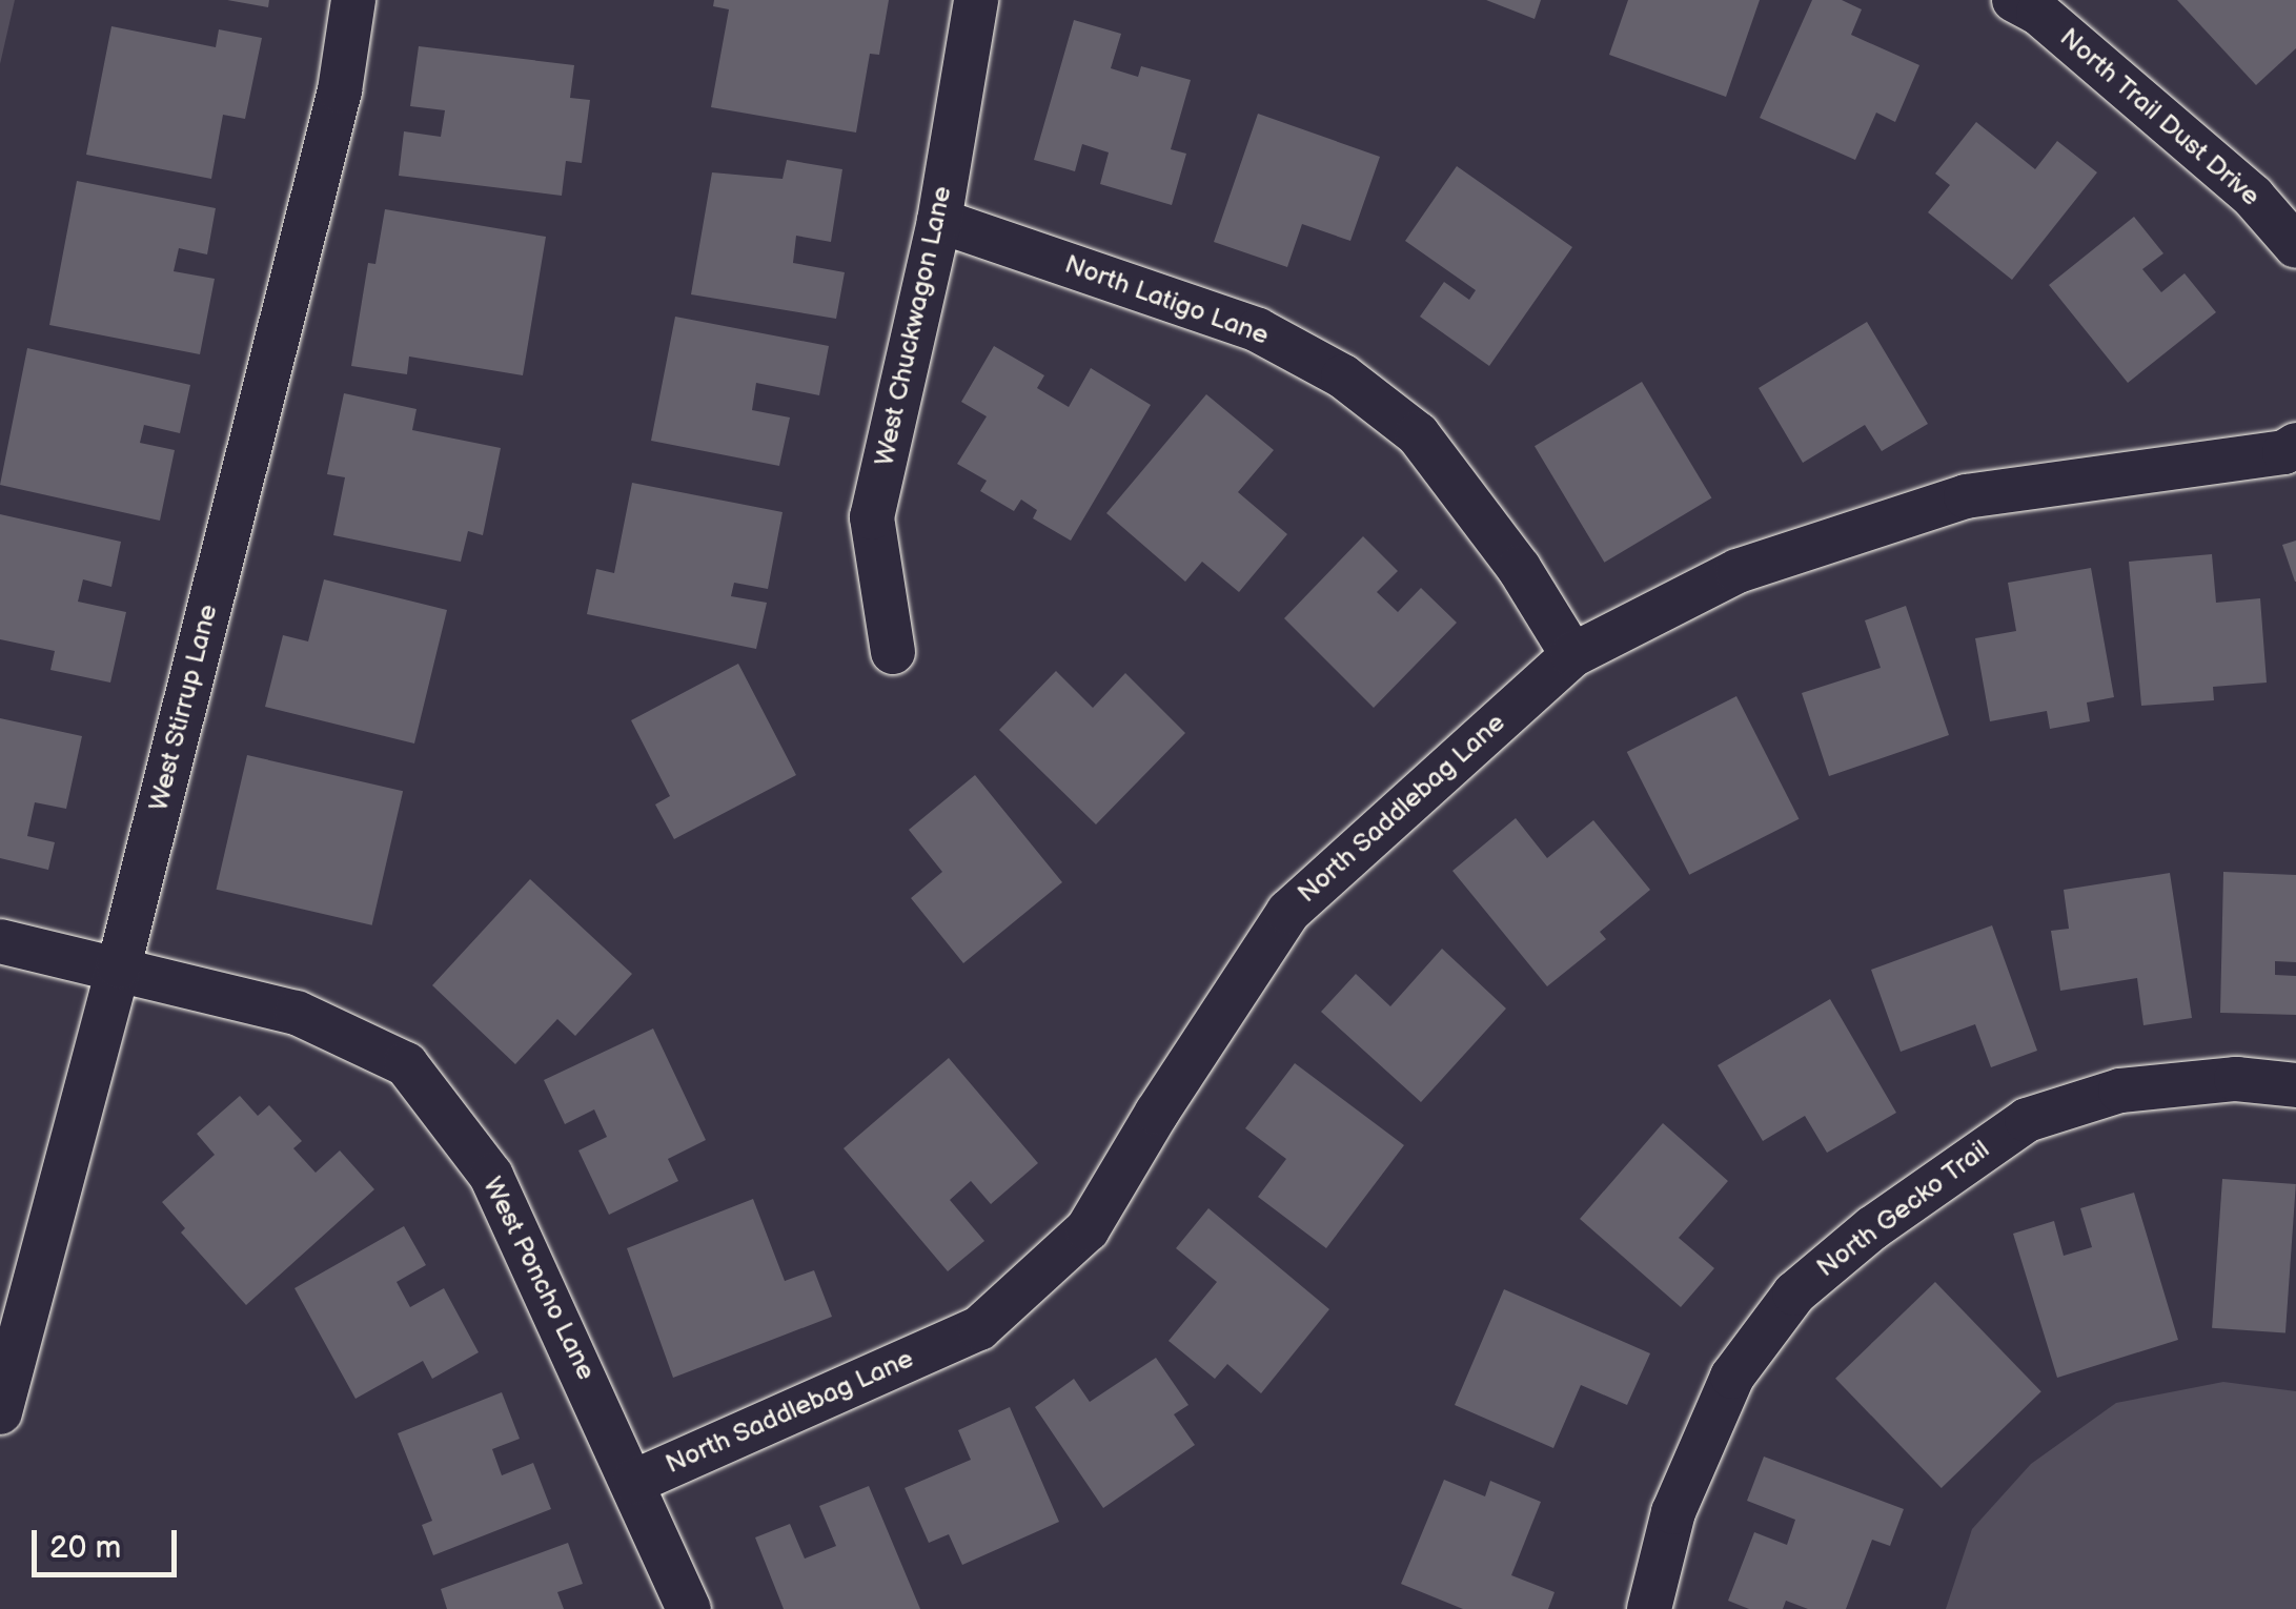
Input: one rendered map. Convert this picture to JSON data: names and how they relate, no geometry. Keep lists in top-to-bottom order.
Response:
{
  "streets": {
    "street": [
      "North Trail Dust Drive",
      "North Latigo Lane",
      "West Chuckwagon Lane",
      "West Stirrup Lane",
      "North Saddlebag Lane",
      "North Gecko Trail",
      "West Poncho Lane"
    ]
  },
  "crossings": [
    ["North Latigo Lane", "West Chuckwagon Lane"],
    ["North Latigo Lane", "North Saddlebag Lane"],
    ["West Stirrup Lane", "West Poncho Lane"],
    ["North Saddlebag Lane", "West Poncho Lane"]
  ],
  "scale_bar": "20 m"
}
